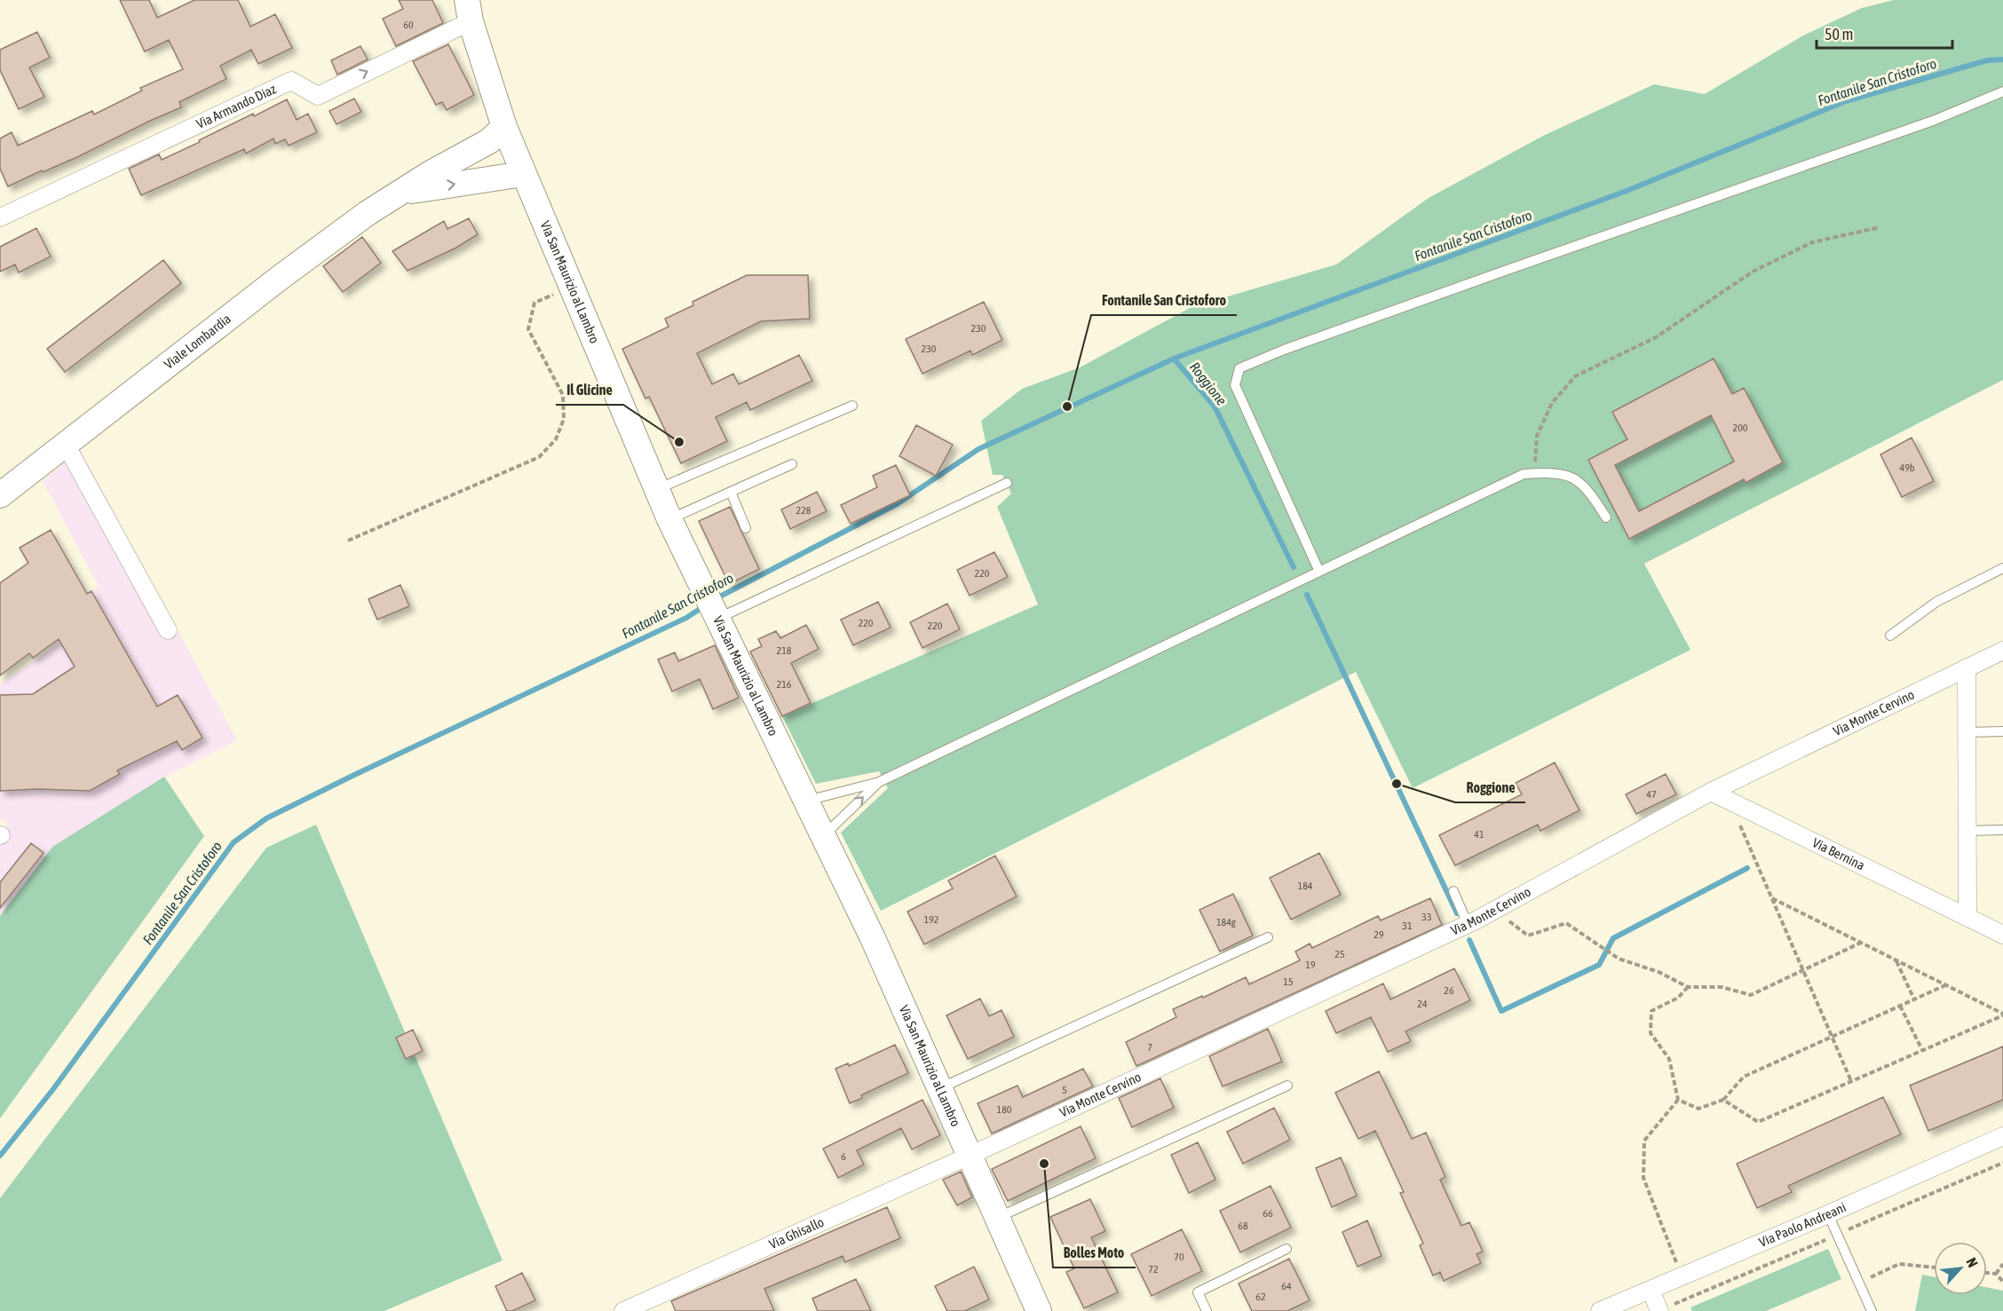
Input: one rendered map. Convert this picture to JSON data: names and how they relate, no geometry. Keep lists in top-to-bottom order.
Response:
{
  "streets": {
    "main road": ["Via San Maurizio al Lambro", "Viale Lombardia"],
    "street": [
      "Via Armando Diaz",
      "Via Monte Cervino",
      "Via Bernina",
      "Via Paolo Andreani",
      "Via Ghisallo"
    ]
  },
  "crossings": [
    ["Via Armando Diaz", "Via San Maurizio al Lambro"],
    ["Via San Maurizio al Lambro", "Viale Lombardia"],
    ["Via San Maurizio al Lambro", "Via Monte Cervino"],
    ["Via San Maurizio al Lambro", "Via Ghisallo"],
    ["Via Monte Cervino", "Via Bernina"],
    ["Via Monte Cervino", "Via Ghisallo"]
  ],
  "one_way": ["Via Armando Diaz"],
  "water": ["Fontanile San Cristoforo", "Roggione"],
  "places": [
    "Fontanile San Cristoforo",
    "Il Glicine",
    "Roggione",
    "Bolles Moto"
  ],
  "house_numbers": [
    "60",
    "230",
    "230",
    "200",
    "49b",
    "228",
    "220",
    "220",
    "220",
    "218",
    "216",
    "47",
    "41",
    "184",
    "33",
    "192",
    "184g",
    "31",
    "29",
    "25",
    "19",
    "15",
    "26",
    "24",
    "7",
    "5",
    "180",
    "6",
    "66",
    "68",
    "70",
    "72",
    "64",
    "62"
  ],
  "scale_bar": "50 m",
  "north": "top right"
}
